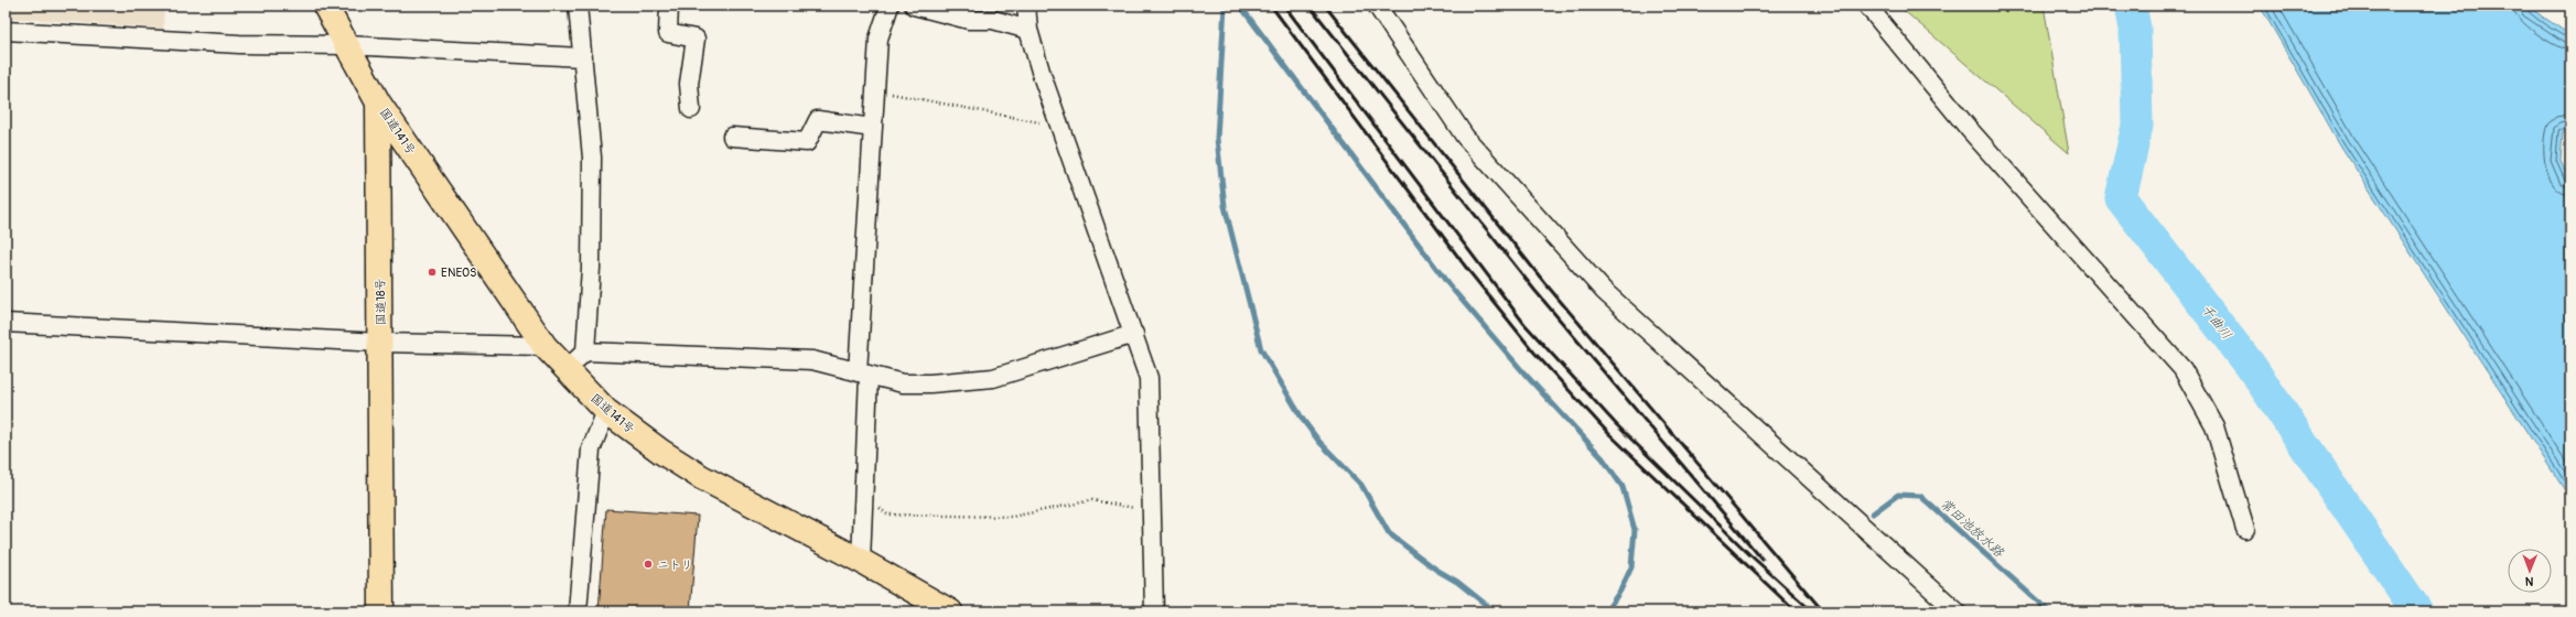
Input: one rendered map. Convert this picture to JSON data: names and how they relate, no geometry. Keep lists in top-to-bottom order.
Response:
{
  "streets": {
    "highway": ["国道141号", "国道18号"]
  },
  "crossings": [
    ["国道141号", "国道18号"]
  ],
  "water": ["千曲川", "常田池放水路"],
  "places": ["ENEOS", "ニトリ"],
  "north": "bottom"
}
